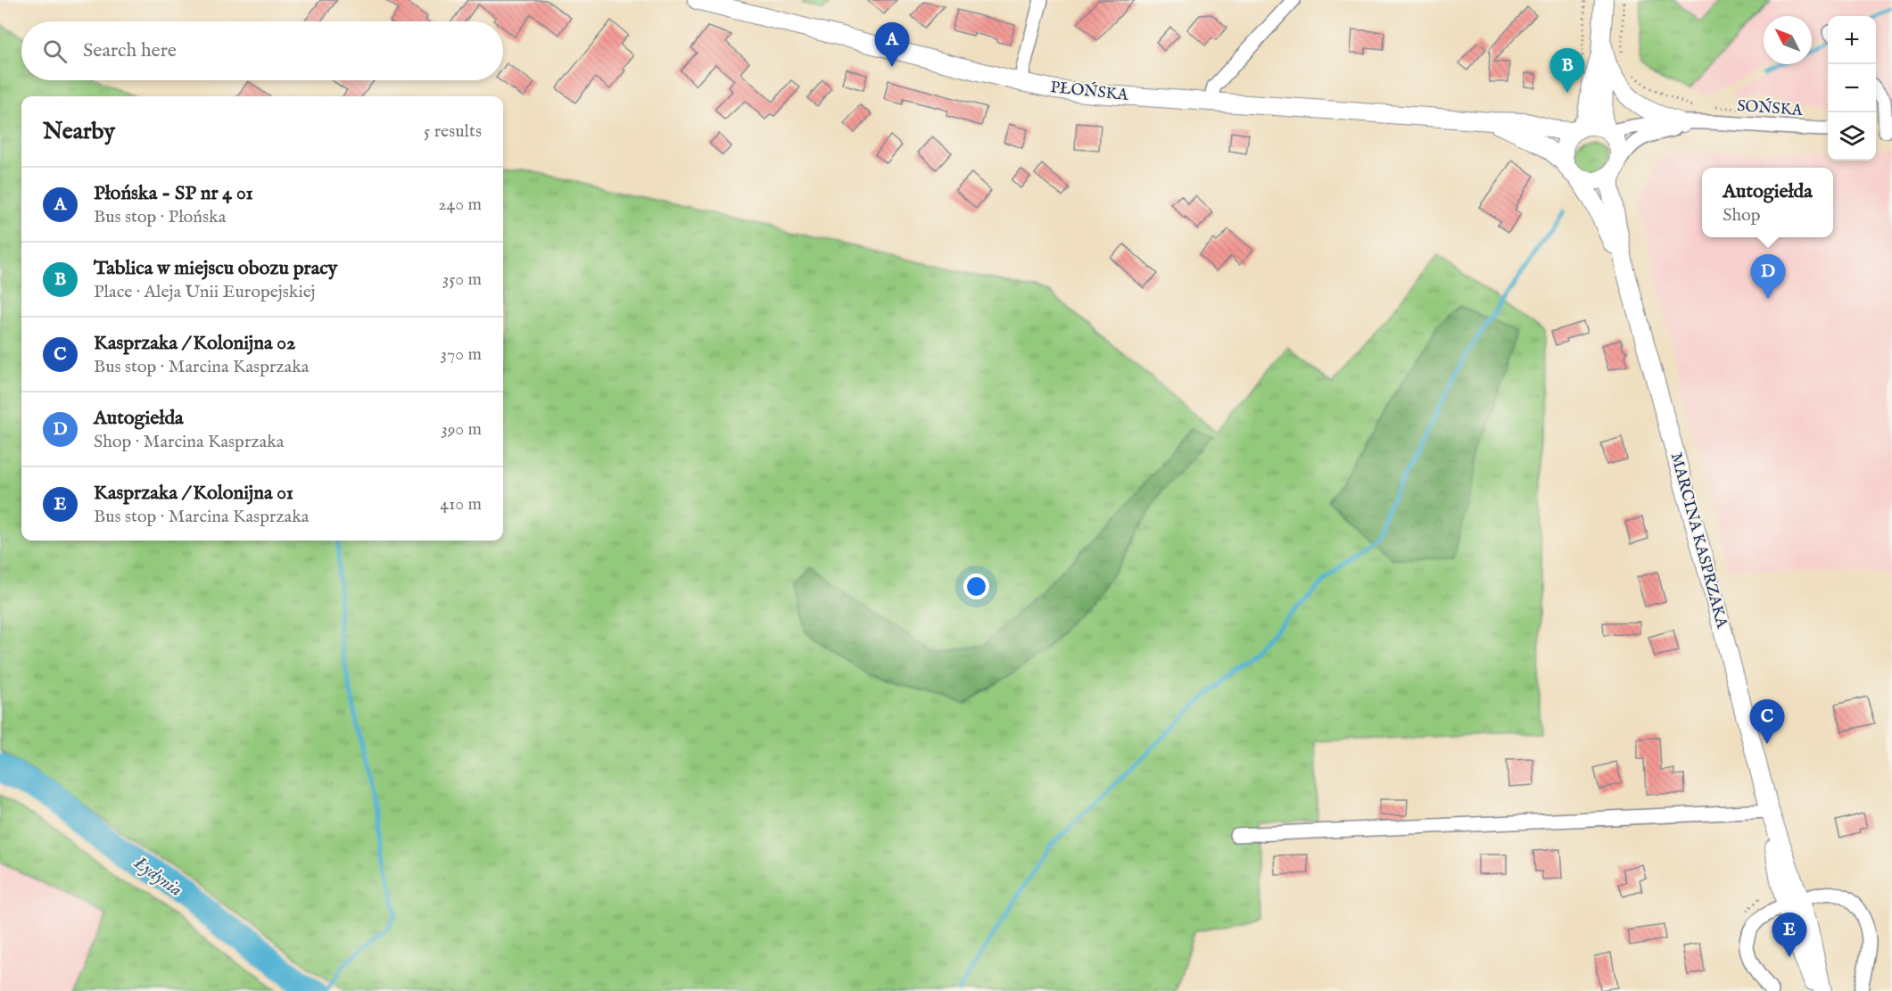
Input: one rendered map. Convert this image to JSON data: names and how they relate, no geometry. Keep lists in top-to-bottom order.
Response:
{
  "streets": {
    "main road": ["PŁOŃSKA", "MARCINA KASPRZAKA"],
    "street": ["SOŃSKA"]
  },
  "crossings": [
    ["PŁOŃSKA", "SOŃSKA"],
    ["PŁOŃSKA", "MARCINA KASPRZAKA"],
    ["SOŃSKA", "MARCINA KASPRZAKA"]
  ],
  "water": ["Łydynia"],
  "north": "top left",
  "page": {
    "map_buttons": ["+", "−"],
    "search": "Search here",
    "pins": [
      "A",
      "B",
      "D",
      "C",
      "E"
    ],
    "heading": ["Nearby", "5 results"],
    "list": [
      {
        "mark": "A",
        "name": "Płońska - SP nr 4 01",
        "note": "Bus stop · Płońska",
        "value": "240 m"
      },
      {
        "mark": "B",
        "name": "Tablica w miejscu obozu pracy",
        "note": "Place · Aleja Unii Europejskiej",
        "value": "350 m"
      },
      {
        "mark": "C",
        "name": "Kasprzaka / Kolonijna 02",
        "note": "Bus stop · Marcina Kasprzaka",
        "value": "370 m"
      },
      {
        "mark": "D",
        "name": "Autogiełda",
        "note": "Shop · Marcina Kasprzaka",
        "value": "390 m"
      },
      {
        "mark": "E",
        "name": "Kasprzaka / Kolonijna 01",
        "note": "Bus stop · Marcina Kasprzaka",
        "value": "410 m"
      }
    ],
    "popup": ["Autogiełda", "Shop"]
  }
}
